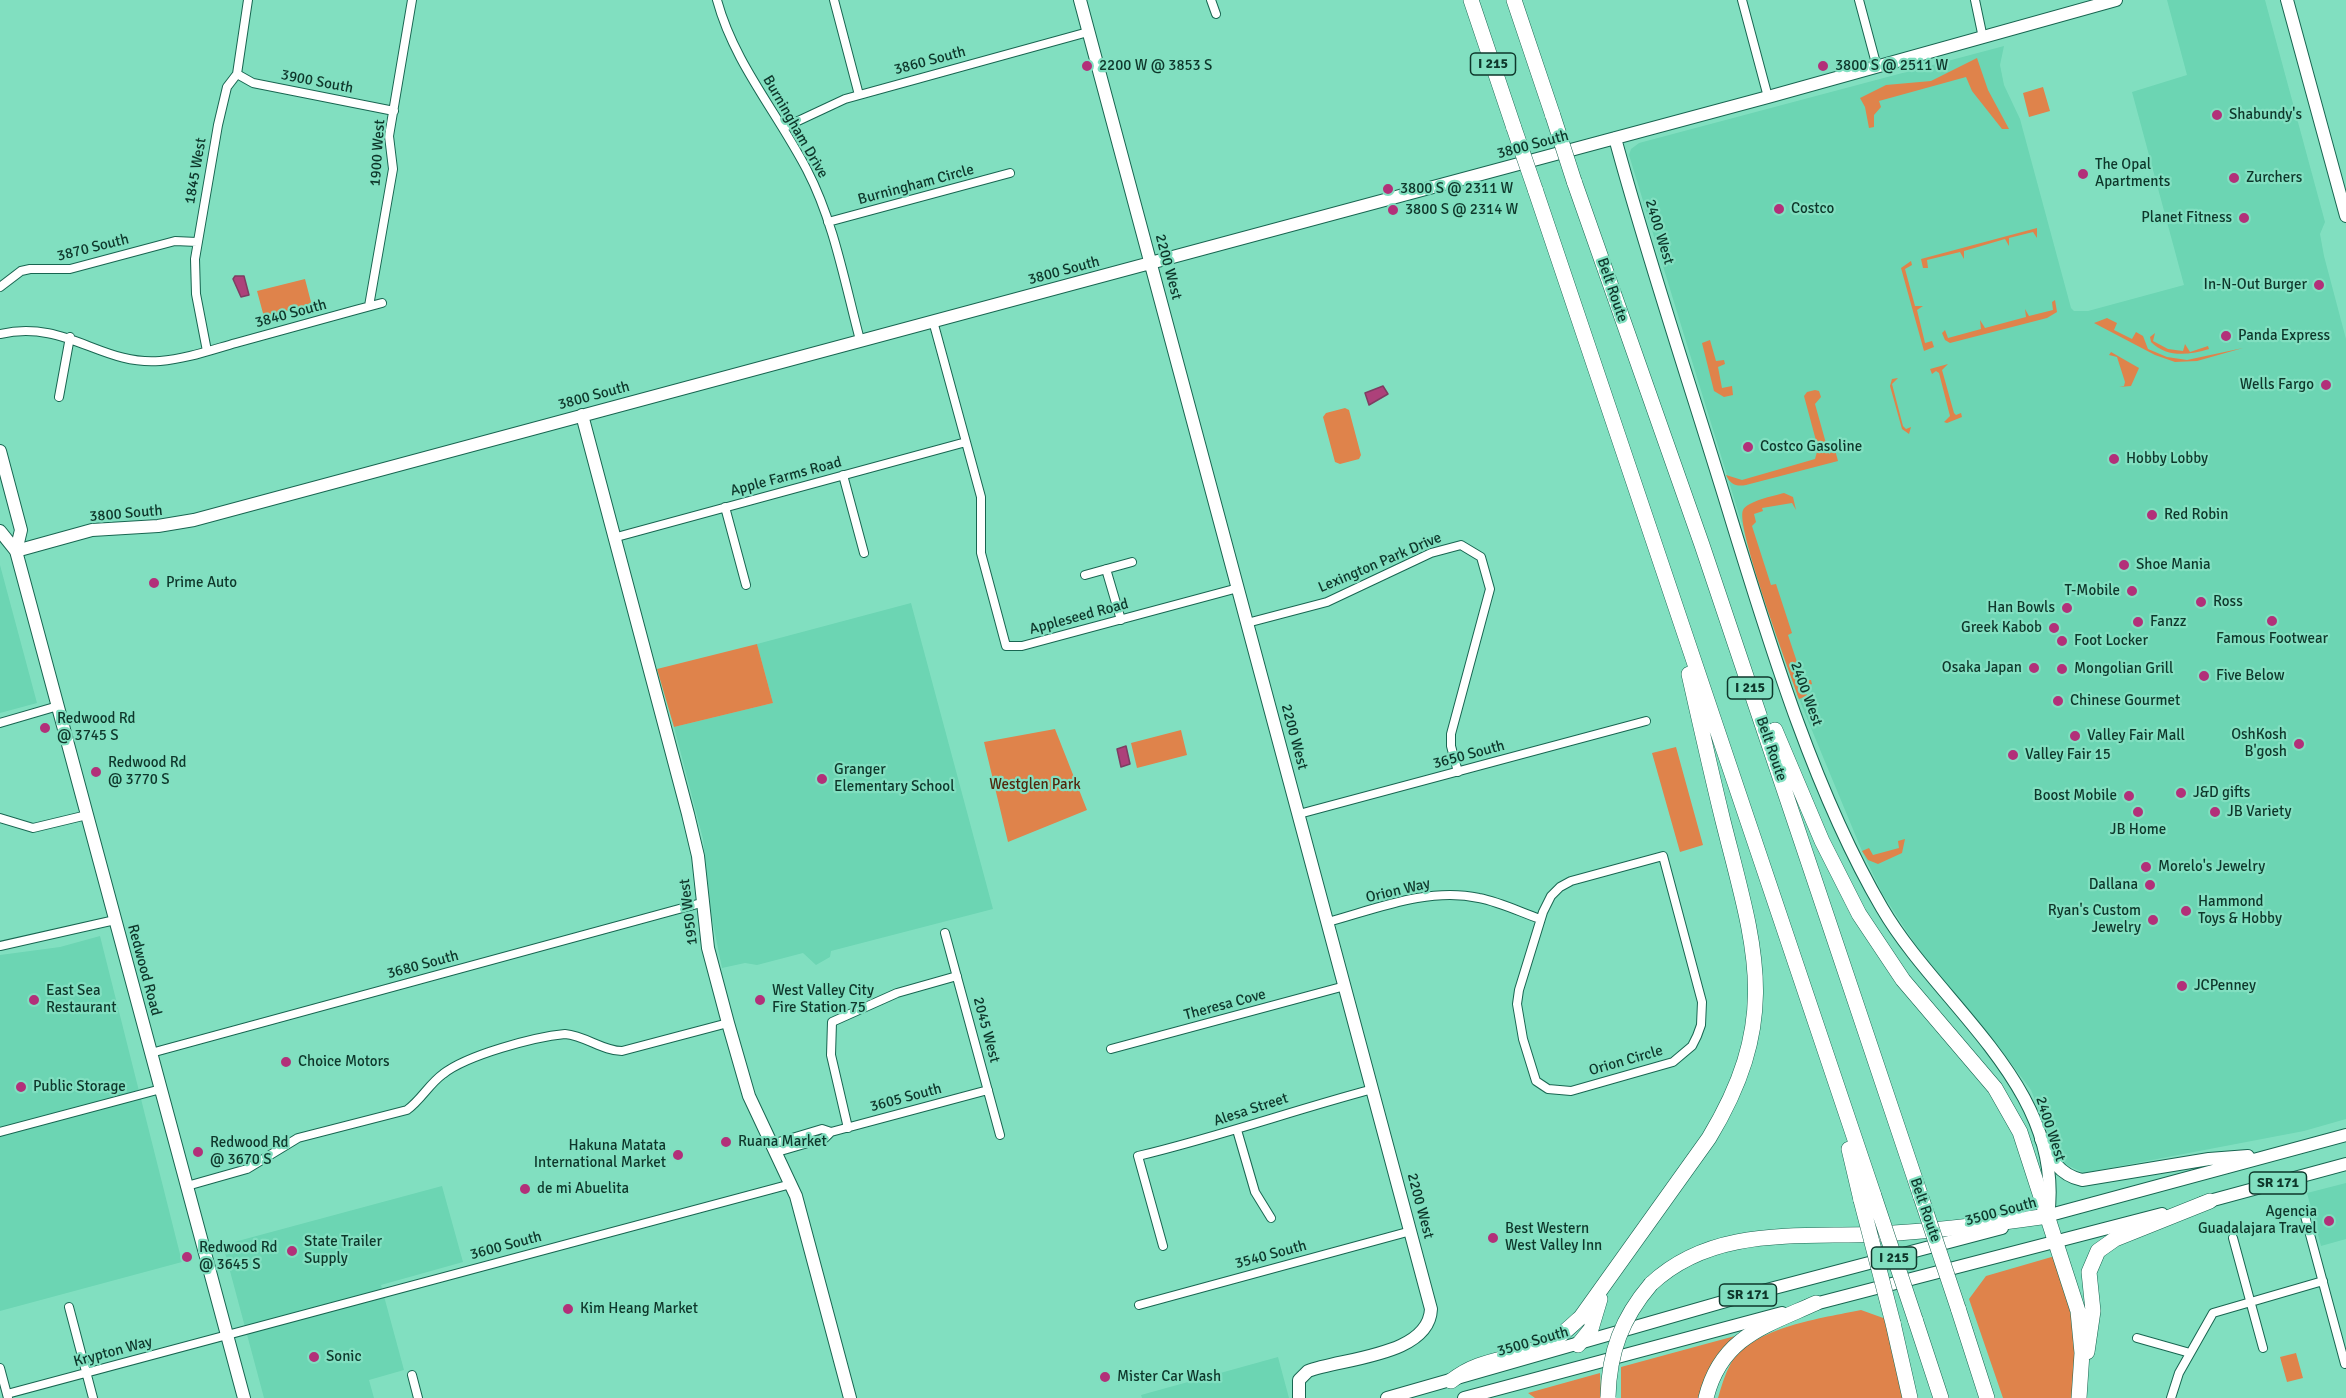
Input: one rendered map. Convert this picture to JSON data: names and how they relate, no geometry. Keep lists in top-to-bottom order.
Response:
{
  "streets": {
    "highway": ["I 215", "Belt Route"],
    "street": [
      "3860 South",
      "3900 South",
      "Burningham Drive",
      "3800 South",
      "1900 West",
      "1845 West",
      "Burningham Circle",
      "2400 West",
      "3870 South",
      "2200 West",
      "3840 South",
      "Apple Farms Road",
      "Lexington Park Drive",
      "Appleseed Road",
      "3650 South",
      "Orion Way",
      "1950 West",
      "3680 South",
      "Redwood Road",
      "Theresa Cove",
      "2045 West",
      "Orion Circle",
      "3605 South",
      "Alesa Street",
      "SR 171",
      "3500 South",
      "3600 South",
      "3540 South",
      "Krypton Way"
    ]
  },
  "crossings": [
    ["3860 South", "Burningham Drive"],
    ["3860 South", "2200 West"],
    ["3900 South", "1900 West"],
    ["3900 South", "1845 West"],
    ["Burningham Drive", "3800 South"],
    ["Burningham Drive", "Burningham Circle"],
    ["3800 South", "2400 West"],
    ["3800 South", "2200 West"],
    ["3800 South", "Appleseed Road"],
    ["3800 South", "1950 West"],
    ["3800 South", "Redwood Road"],
    ["1900 West", "3840 South"],
    ["1845 West", "3870 South"],
    ["1845 West", "3840 South"],
    ["2400 West", "3500 South"],
    ["2200 West", "Lexington Park Drive"],
    ["2200 West", "Appleseed Road"],
    ["2200 West", "3650 South"],
    ["2200 West", "Orion Way"],
    ["2200 West", "Theresa Cove"],
    ["2200 West", "Alesa Street"],
    ["2200 West", "3540 South"],
    ["Apple Farms Road", "Appleseed Road"],
    ["Apple Farms Road", "1950 West"],
    ["Lexington Park Drive", "3650 South"],
    ["Orion Way", "Orion Circle"],
    ["1950 West", "3680 South"],
    ["1950 West", "3605 South"],
    ["1950 West", "3600 South"],
    ["3680 South", "Redwood Road"],
    ["Redwood Road", "3600 South"],
    ["Redwood Road", "Krypton Way"],
    ["2045 West", "3605 South"],
    ["3600 South", "Krypton Way"]
  ],
  "parks": ["Westglen Park"],
  "places": [
    "2200 W @ 3853 S",
    "3800 S @ 2511 W",
    "Shabundy's",
    "The Opal Apartments",
    "Zurchers",
    "3800 S @ 2311 W",
    "Costco",
    "3800 S @ 2314 W",
    "Planet Fitness",
    "In-N-Out Burger",
    "Panda Express",
    "Wells Fargo",
    "Costco Gasoline",
    "Hobby Lobby",
    "Red Robin",
    "Shoe Mania",
    "Prime Auto",
    "T-Mobile",
    "Ross",
    "Han Bowls",
    "Famous Footwear",
    "Fanzz",
    "Greek Kabob",
    "Foot Locker",
    "Osaka Japan",
    "Mongolian Grill",
    "Five Below",
    "Chinese Gourmet",
    "Redwood Rd @ 3745 S",
    "Valley Fair Mall",
    "OshKosh B'gosh",
    "Valley Fair 15",
    "Redwood Rd @ 3770 S",
    "Granger Elementary School",
    "J&D gifts",
    "Boost Mobile",
    "JB Home",
    "JB Variety",
    "Morelo's Jewelry",
    "Dallana",
    "Hammond Toys & Hobby",
    "Ryan's Custom Jewelry",
    "JCPenney",
    "East Sea Restaurant",
    "West Valley City Fire Station 75",
    "Choice Motors",
    "Public Storage",
    "Ruana Market",
    "Redwood Rd @ 3670 S",
    "Hakuna Matata International Market",
    "de mi Abuelita",
    "Agencia Guadalajara Travel",
    "Best Western West Valley Inn",
    "State Trailer Supply",
    "Redwood Rd @ 3645 S",
    "Kim Heang Market",
    "Sonic",
    "Mister Car Wash"
  ]
}
